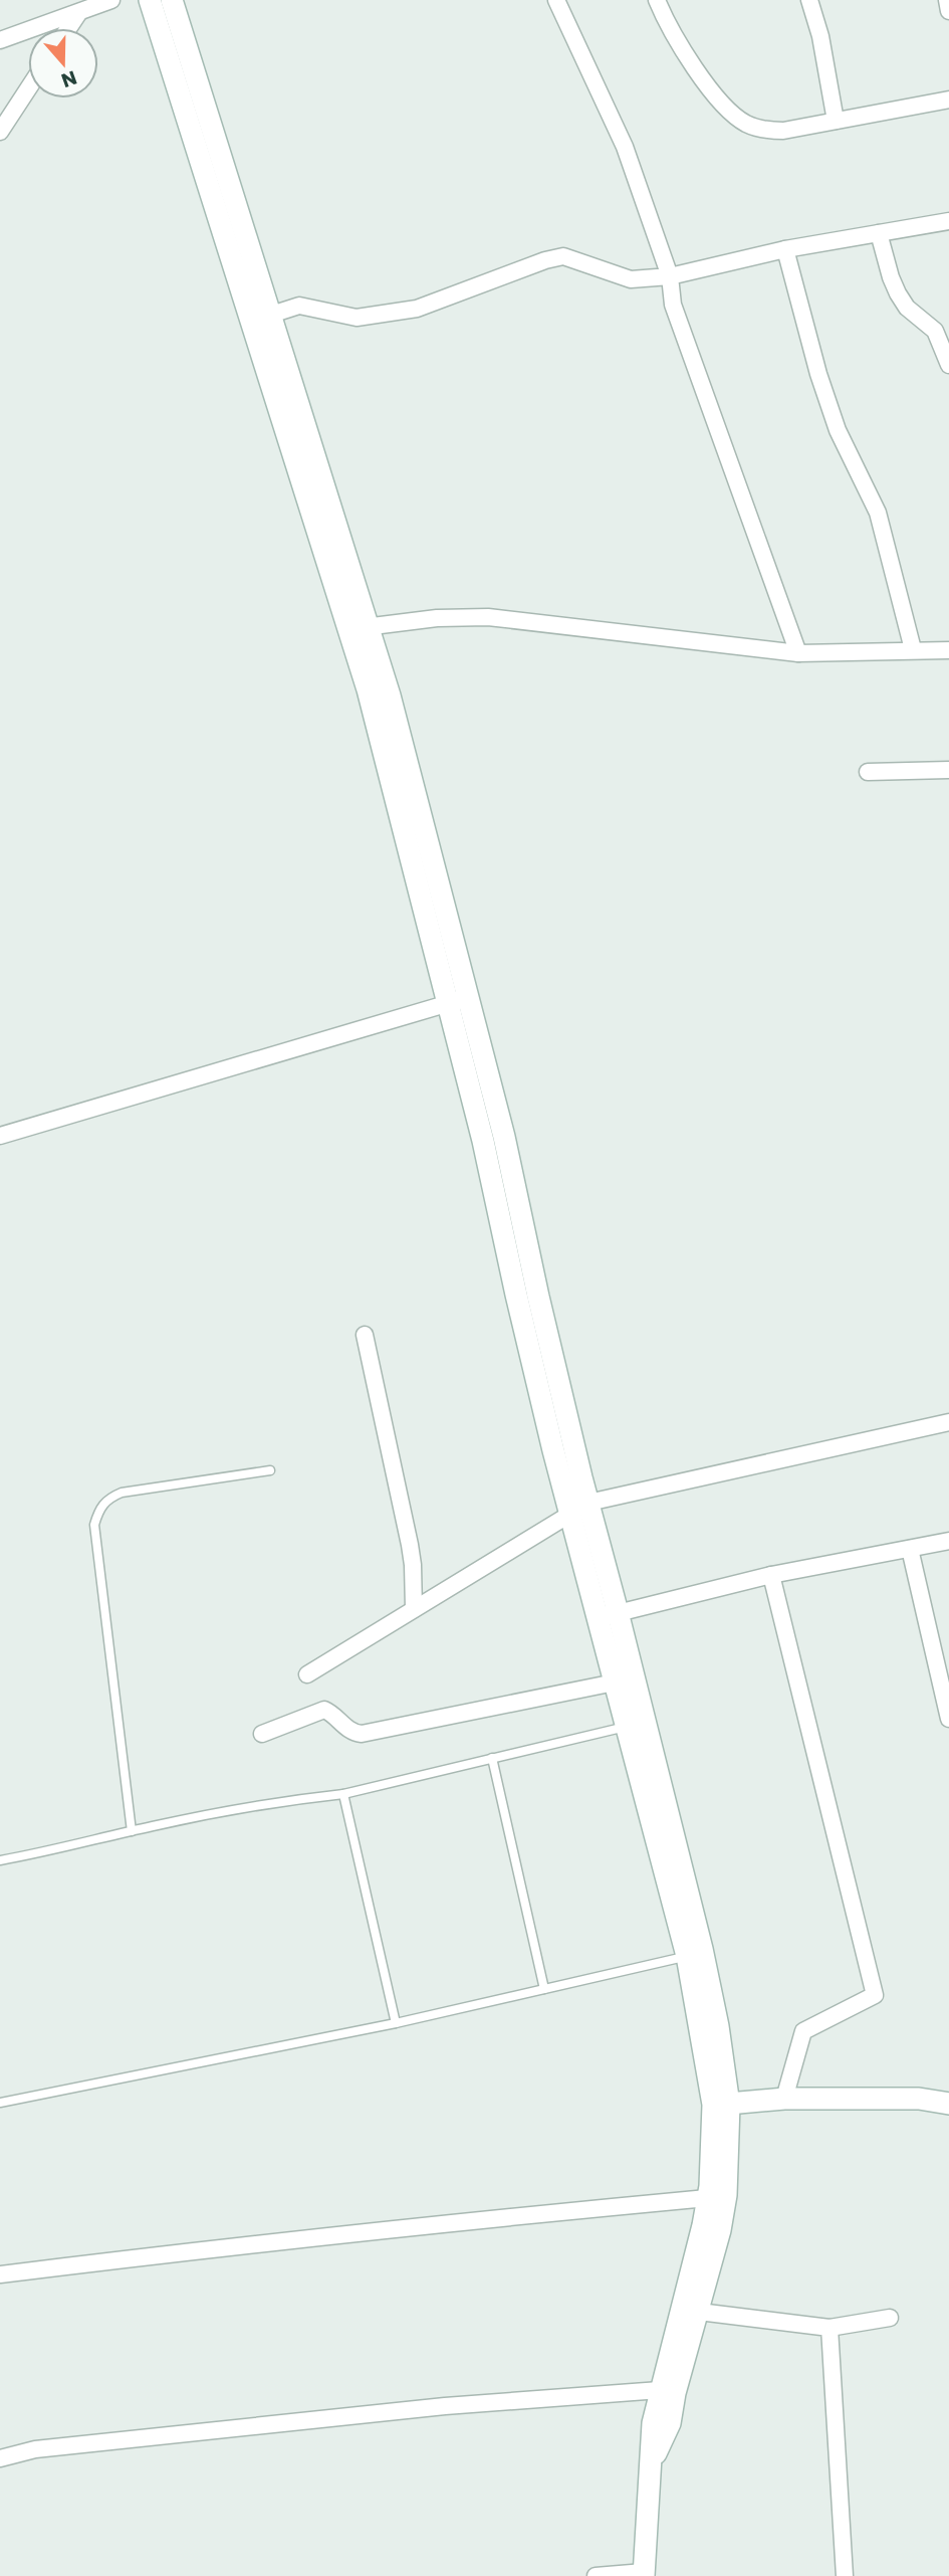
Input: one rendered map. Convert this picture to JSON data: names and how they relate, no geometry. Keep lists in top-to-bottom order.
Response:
{
  "north": "bottom"
}
